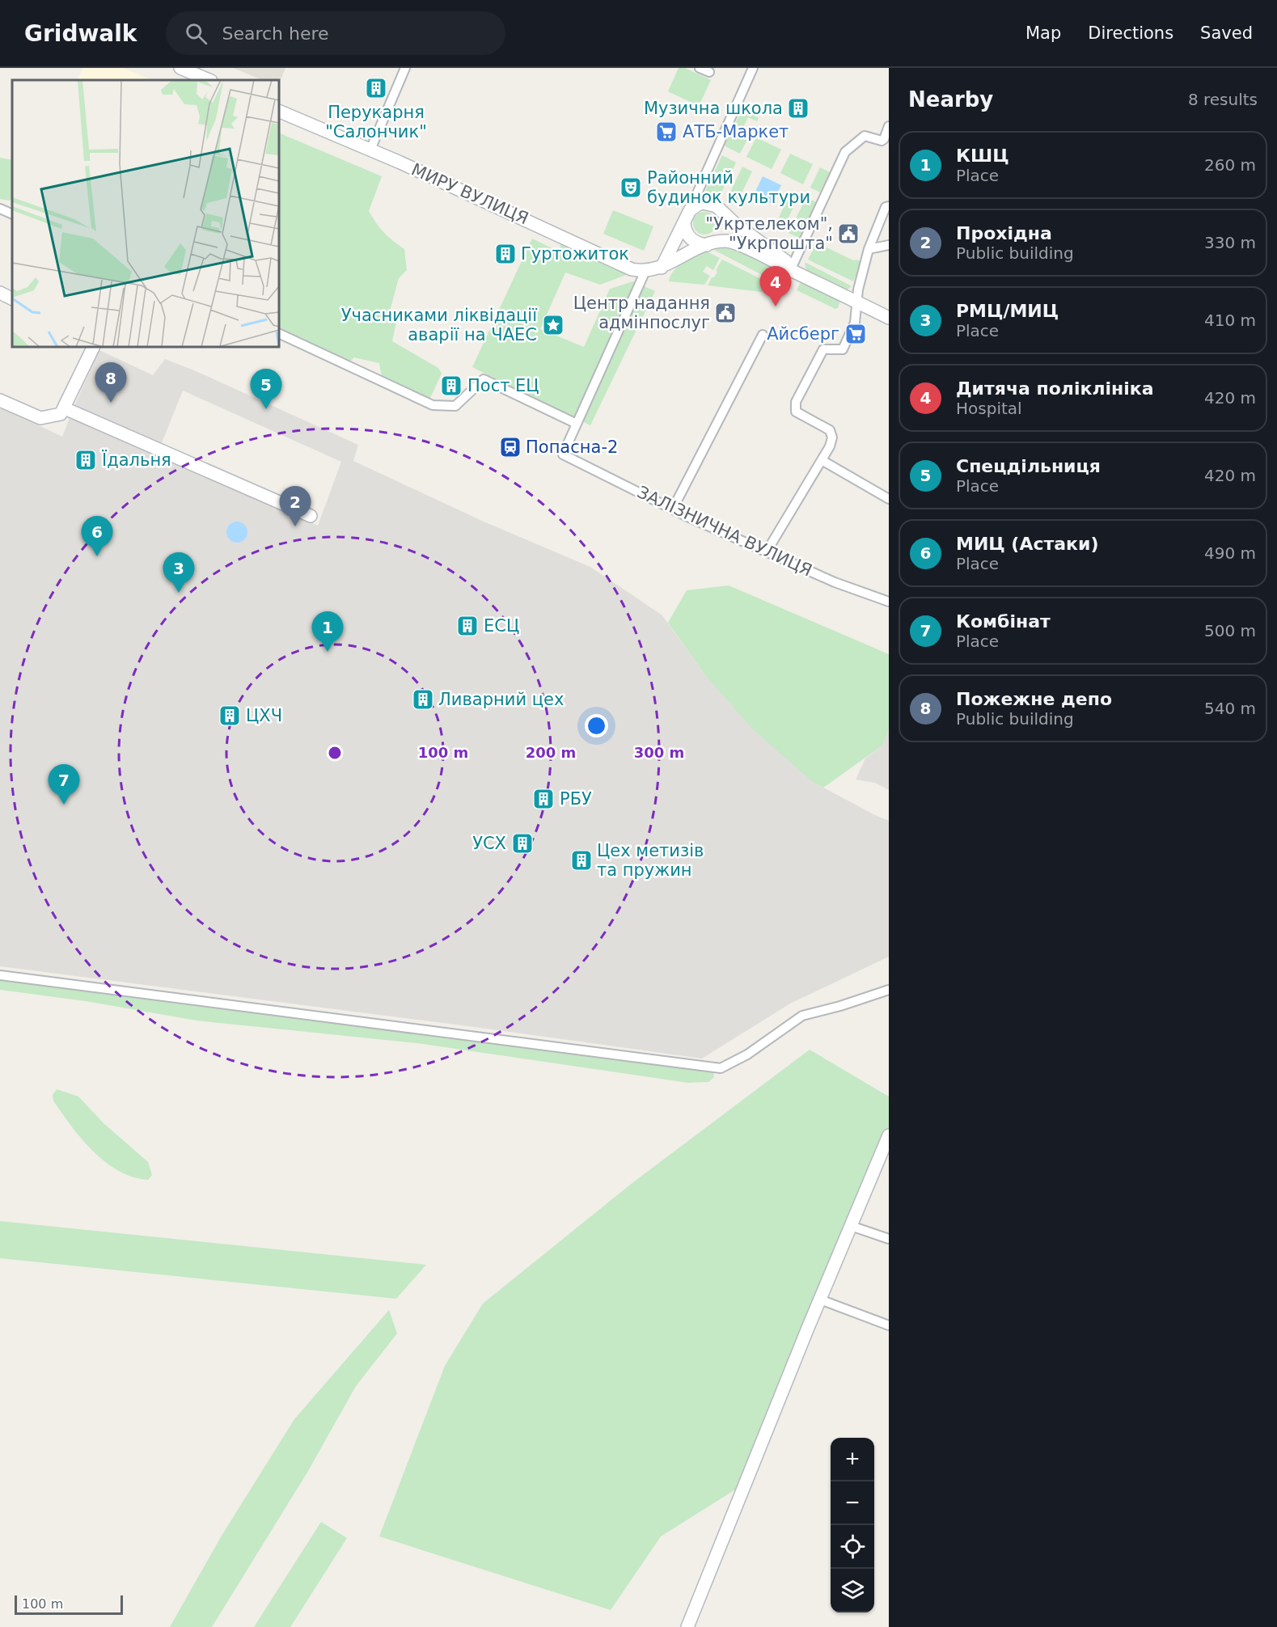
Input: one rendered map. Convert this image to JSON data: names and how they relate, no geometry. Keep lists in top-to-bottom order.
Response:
{
  "streets": {
    "street": ["МИРУ ВУЛИЦЯ", "ЗАЛІЗНИЧНА ВУЛИЦЯ"]
  },
  "places": {
    "building": [
      "Перукарня \"Салончик\"",
      "Музична школа",
      "Гуртожиток",
      "Пост ЕЦ",
      "Їдальня",
      "ЕСЦ",
      "Ливарний цех",
      "ЦХЧ",
      "РБУ",
      "УСХ",
      "Цех метизів та пружин"
    ],
    "supermarket": ["АТБ-Маркет", "Айсберг"],
    "theatre": ["Районний будинок культури"],
    "public building": ["\"Укртелеком\", \"Укрпошта\"", "Центр надання адмінпослуг"],
    "place": ["Учасниками ліквідації аварії на ЧАЕС"],
    "station": ["Попасна-2"]
  },
  "scale_bar": "100 m",
  "page": {
    "header": "Gridwalk",
    "search": "Search here",
    "nav": ["Map", "Directions", "Saved"],
    "heading": ["Nearby", "8 results"],
    "list": [
      {
        "mark": "1",
        "name": "КШЦ",
        "note": "Place",
        "value": "260 m"
      },
      {
        "mark": "2",
        "name": "Прохідна",
        "note": "Public building",
        "value": "330 m"
      },
      {
        "mark": "3",
        "name": "РМЦ/МИЦ",
        "note": "Place",
        "value": "410 m"
      },
      {
        "mark": "4",
        "name": "Дитяча поліклініка",
        "note": "Hospital",
        "value": "420 m"
      },
      {
        "mark": "5",
        "name": "Спецдільниця",
        "note": "Place",
        "value": "420 m"
      },
      {
        "mark": "6",
        "name": "МИЦ (Астаки)",
        "note": "Place",
        "value": "490 m"
      },
      {
        "mark": "7",
        "name": "Комбінат",
        "note": "Place",
        "value": "500 m"
      },
      {
        "mark": "8",
        "name": "Пожежне депо",
        "note": "Public building",
        "value": "540 m"
      }
    ],
    "pins": [
      "4",
      "8",
      "5",
      "2",
      "6",
      "3",
      "1",
      "7"
    ],
    "map_buttons": ["+", "−"],
    "scale": "100 m"
  },
  "rings": ["100 m", "200 m", "300 m"]
}
